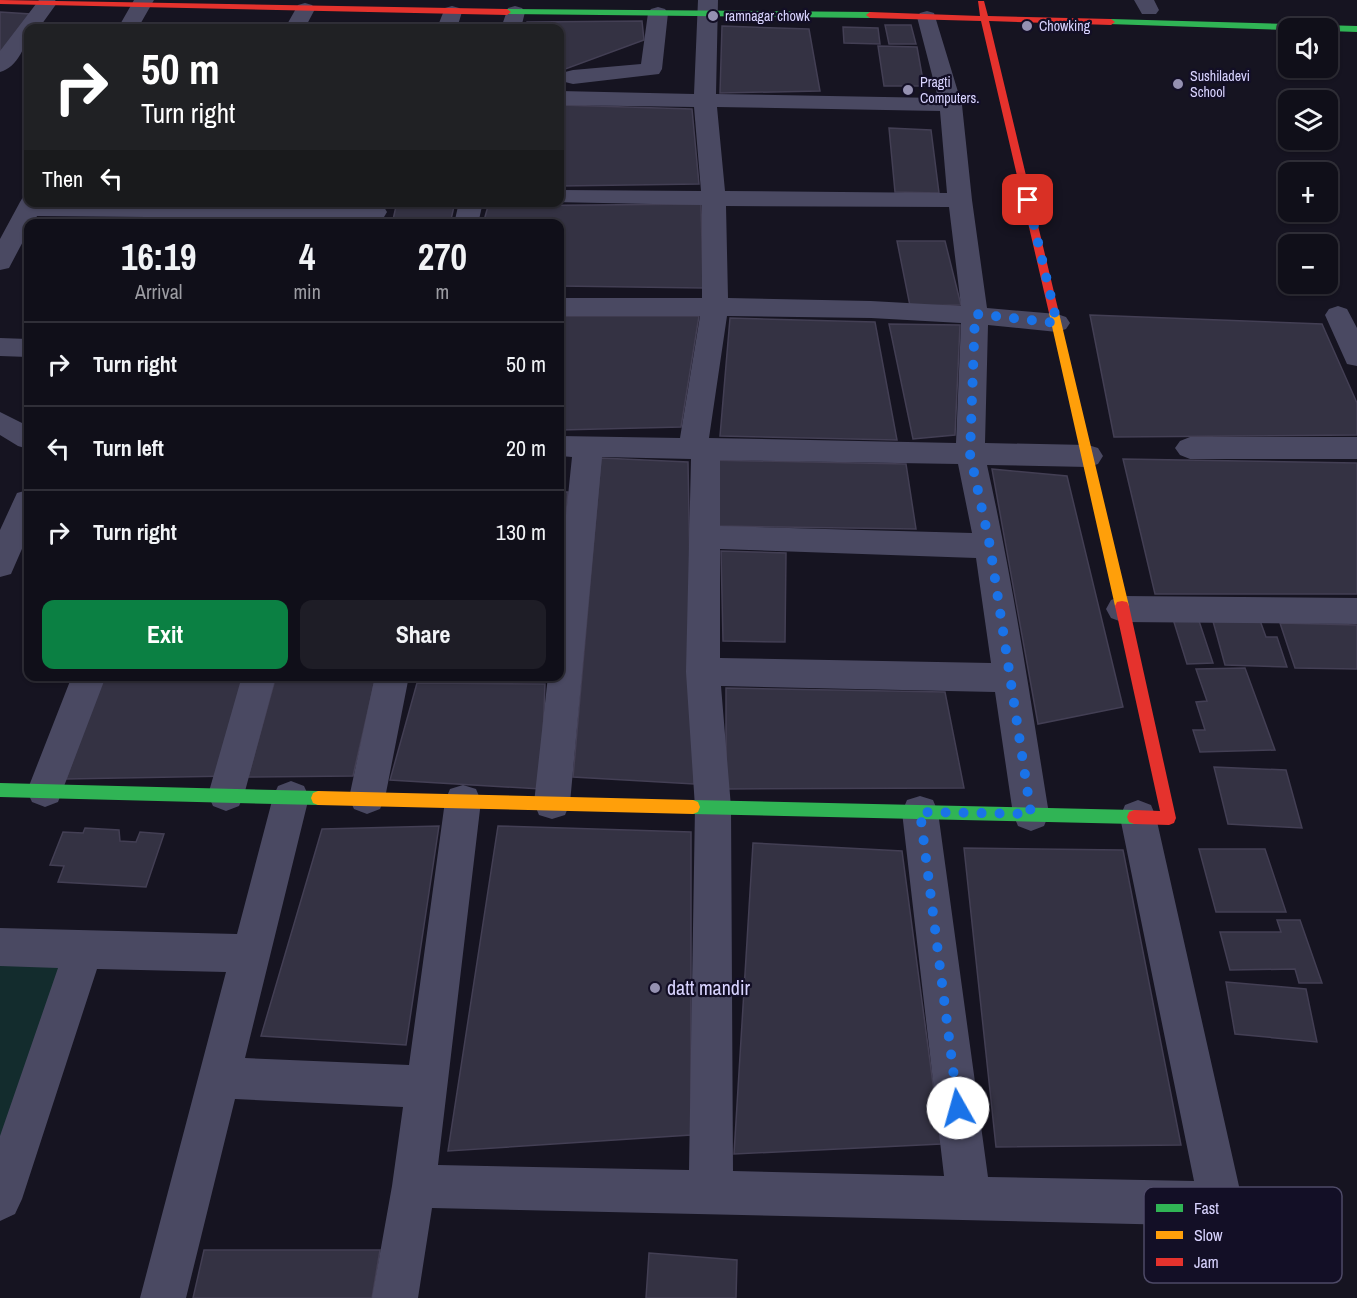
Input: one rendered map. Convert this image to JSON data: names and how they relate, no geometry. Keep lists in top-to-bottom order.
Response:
{
  "places": [
    "ramnagar chowk",
    "Chowking",
    "Sushiladevi School",
    "Pragti Computers.",
    "datt mandir"
  ],
  "legend": ["Fast", "Slow", "Jam"],
  "page": {
    "map_buttons": ["+", "−"],
    "turn": ["50 m", "Turn right"],
    "then": "Then",
    "eta": [
      "16:19",
      "Arrival",
      "4",
      "min",
      "270",
      "m"
    ],
    "list": [
      {
        "name": "Turn right",
        "value": "50 m"
      },
      {
        "name": "Turn left",
        "value": "20 m"
      },
      {
        "name": "Turn right",
        "value": "130 m"
      }
    ],
    "buttons": ["Exit", "Share"]
  }
}
